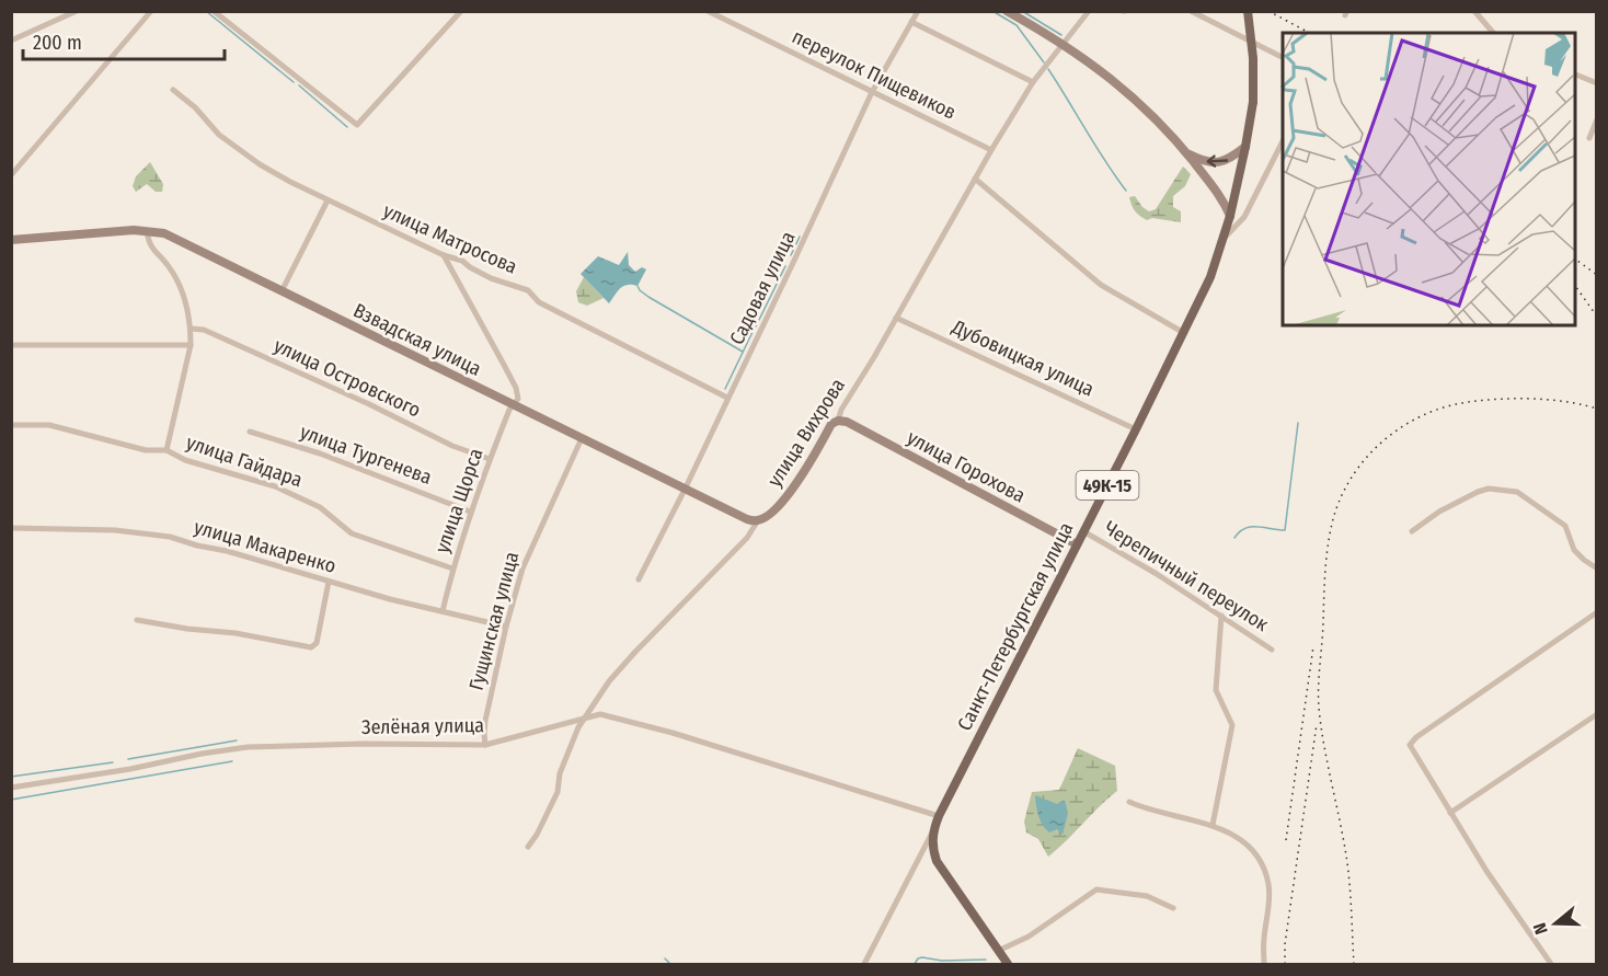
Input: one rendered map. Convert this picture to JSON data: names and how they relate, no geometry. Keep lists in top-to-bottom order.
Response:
{
  "streets": {
    "main road": ["49К-15", "Санкт-Петербургская улица"],
    "street": [
      "переулок Пищевиков",
      "улица Матросова",
      "Садовая улица",
      "Взвадская улица",
      "Дубовицкая улица",
      "улица Островского",
      "улица Вихрова",
      "улица Тургенева",
      "улица Гайдара",
      "улица Горохова",
      "улица Щорса",
      "улица Макаренко",
      "Черепичный переулок",
      "Гущинская улица",
      "Зелёная улица"
    ]
  },
  "crossings": [
    ["переулок Пищевиков", "Садовая улица"],
    ["переулок Пищевиков", "улица Вихрова"],
    ["улица Матросова", "Садовая улица"],
    ["Садовая улица", "Взвадская улица"],
    ["Взвадская улица", "улица Вихрова"],
    ["Взвадская улица", "улица Щорса"],
    ["Взвадская улица", "Гущинская улица"],
    ["Дубовицкая улица", "улица Вихрова"],
    ["Дубовицкая улица", "Санкт-Петербургская улица"],
    ["улица Островского", "улица Щорса"],
    ["улица Вихрова", "улица Горохова"],
    ["улица Вихрова", "Зелёная улица"],
    ["улица Тургенева", "улица Щорса"],
    ["улица Гайдара", "улица Щорса"],
    ["улица Горохова", "Санкт-Петербургская улица"],
    ["49К-15", "Санкт-Петербургская улица"],
    ["49К-15", "Зелёная улица"],
    ["улица Щорса", "улица Макаренко"],
    ["улица Макаренко", "Гущинская улица"],
    ["Черепичный переулок", "Санкт-Петербургская улица"],
    ["Гущинская улица", "Зелёная улица"],
    ["Санкт-Петербургская улица", "Зелёная улица"]
  ],
  "scale_bar": "200 m",
  "north": "left"
}
